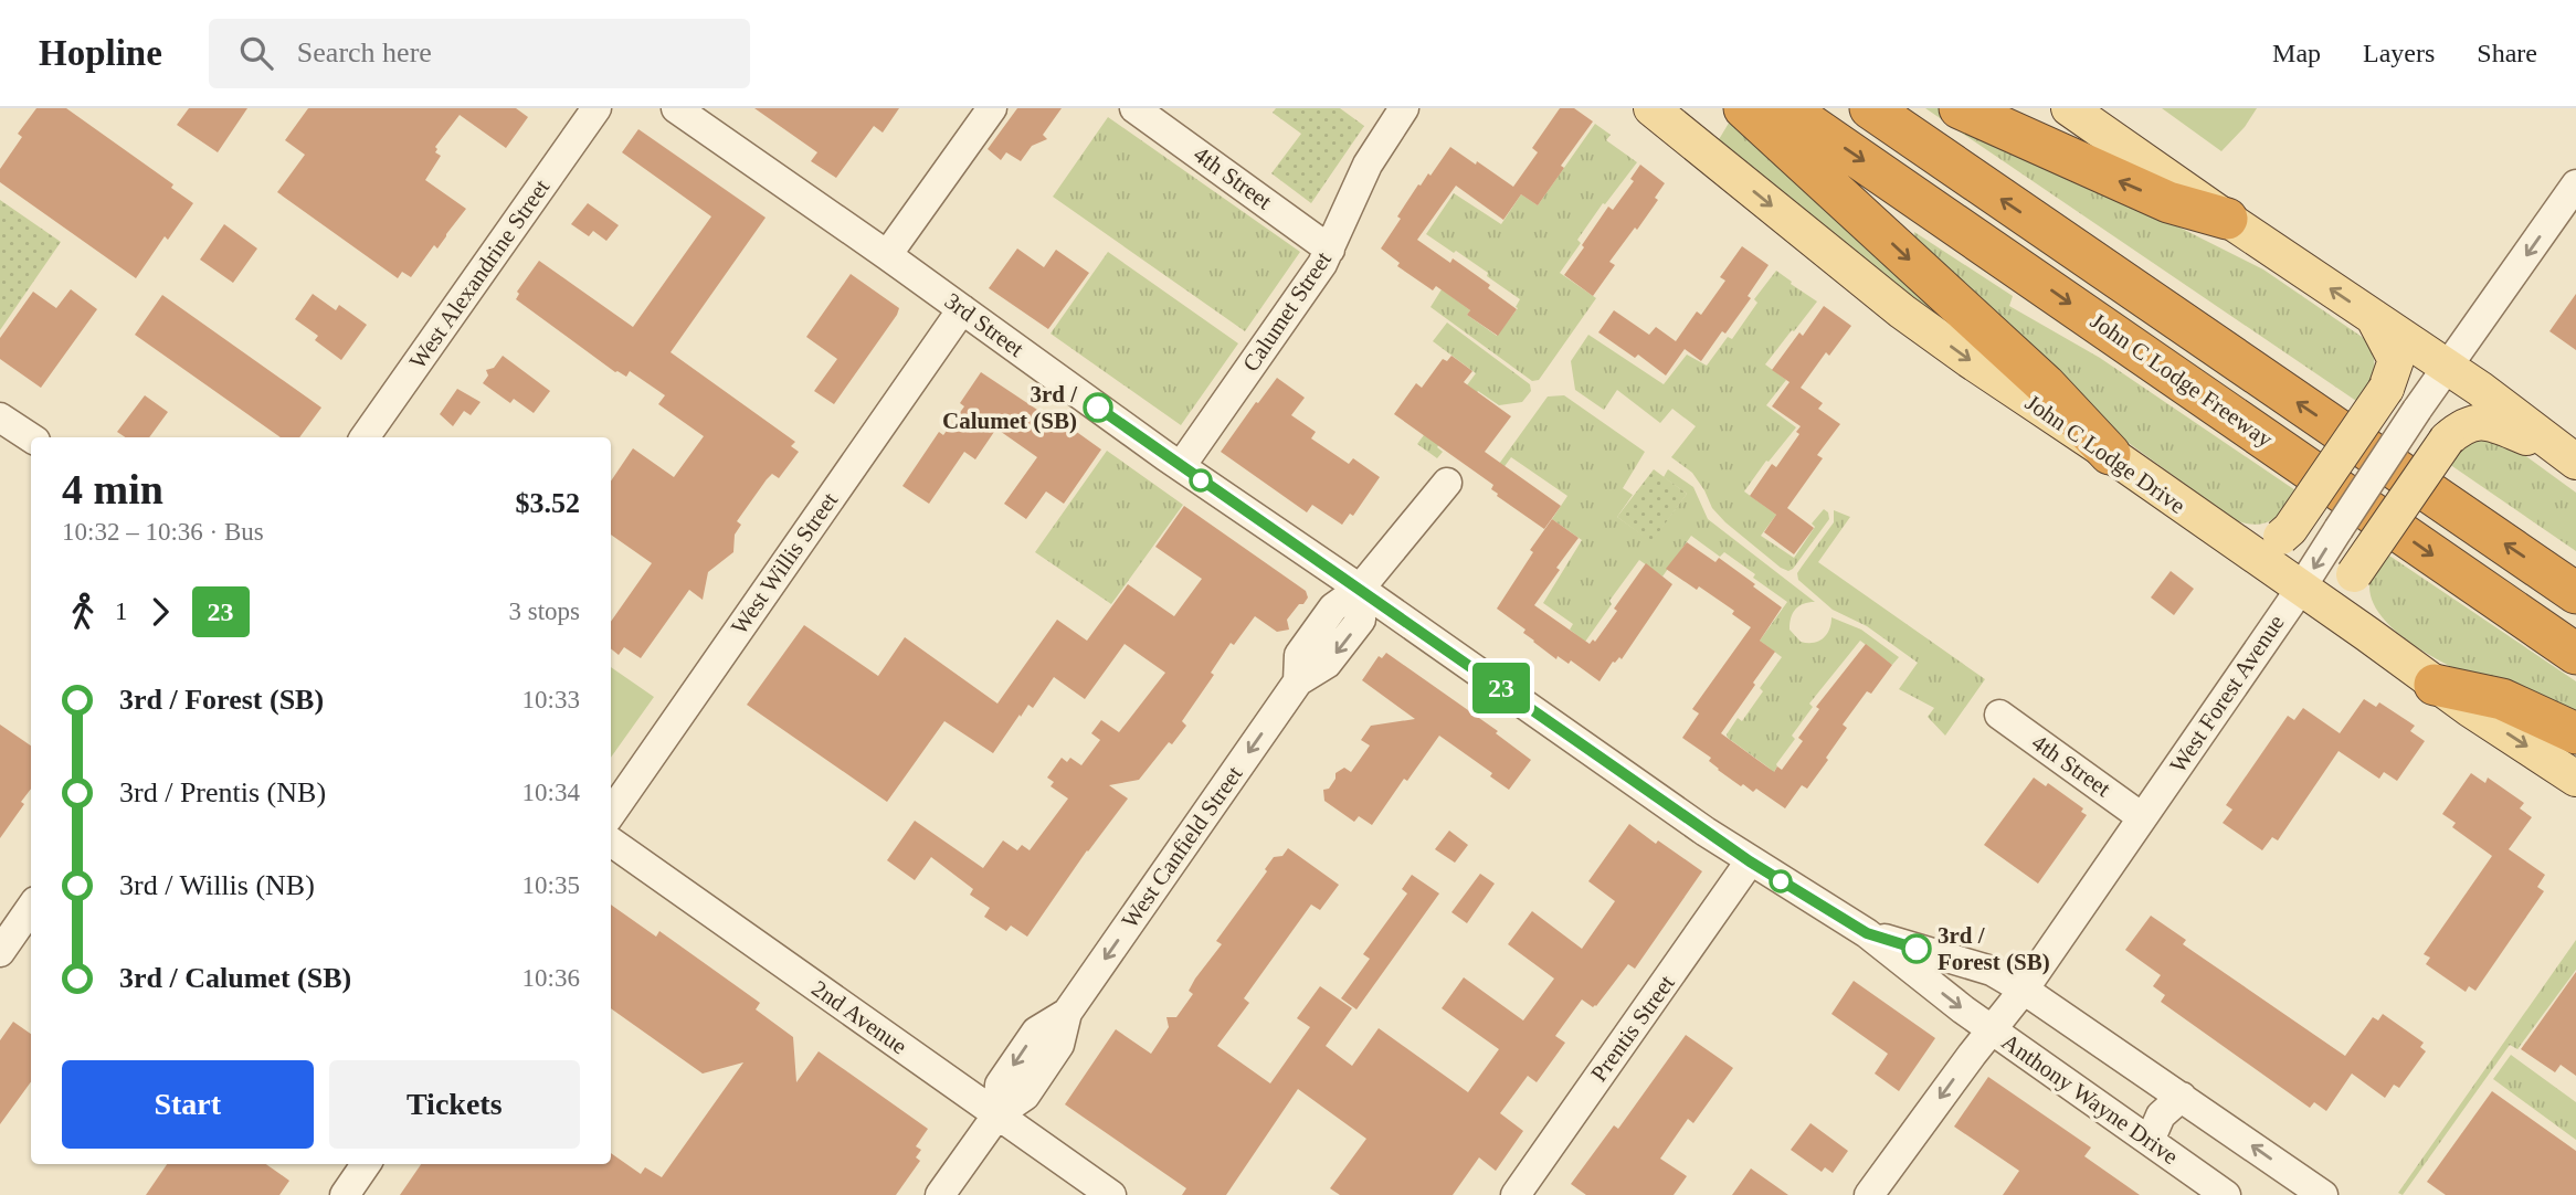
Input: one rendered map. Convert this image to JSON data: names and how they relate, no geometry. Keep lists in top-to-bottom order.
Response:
{
  "streets": {
    "highway": ["John C Lodge Freeway"],
    "main road": ["John C Lodge Drive"],
    "street": [
      "4th Street",
      "West Alexandrine Street",
      "Calumet Street",
      "3rd Street",
      "West Willis Street",
      "West Forest Avenue",
      "West Canfield Street",
      "2nd Avenue",
      "Prentis Street",
      "Anthony Wayne Drive"
    ]
  },
  "crossings": [
    ["4th Street", "Calumet Street"],
    ["4th Street", "West Forest Avenue"],
    ["Calumet Street", "3rd Street"],
    ["3rd Street", "West Willis Street"],
    ["3rd Street", "West Forest Avenue"],
    ["3rd Street", "West Canfield Street"],
    ["3rd Street", "Prentis Street"],
    ["3rd Street", "Anthony Wayne Drive"],
    ["John C Lodge Drive", "West Forest Avenue"],
    ["West Forest Avenue", "Anthony Wayne Drive"],
    ["West Canfield Street", "2nd Avenue"]
  ],
  "one_way": ["West Forest Avenue", "West Canfield Street"],
  "places": ["3rd / Calumet (SB)", "3rd / Forest (SB)"],
  "lines": ["bus line 23"],
  "page": {
    "header": "Hopline",
    "search": "Search here",
    "nav": ["Map", "Layers", "Share"],
    "on_map": "23",
    "heading": ["4 min", "10:32 – 10:36 · Bus", "$3.52"],
    "legs": ["1", "23", "3 stops"],
    "list": [
      {
        "name": "3rd / Forest (SB)",
        "value": "10:33"
      },
      {
        "name": "3rd / Prentis (NB)",
        "value": "10:34"
      },
      {
        "name": "3rd / Willis (NB)",
        "value": "10:35"
      },
      {
        "name": "3rd / Calumet (SB)",
        "value": "10:36"
      }
    ],
    "buttons": ["Start", "Tickets"]
  }
}
